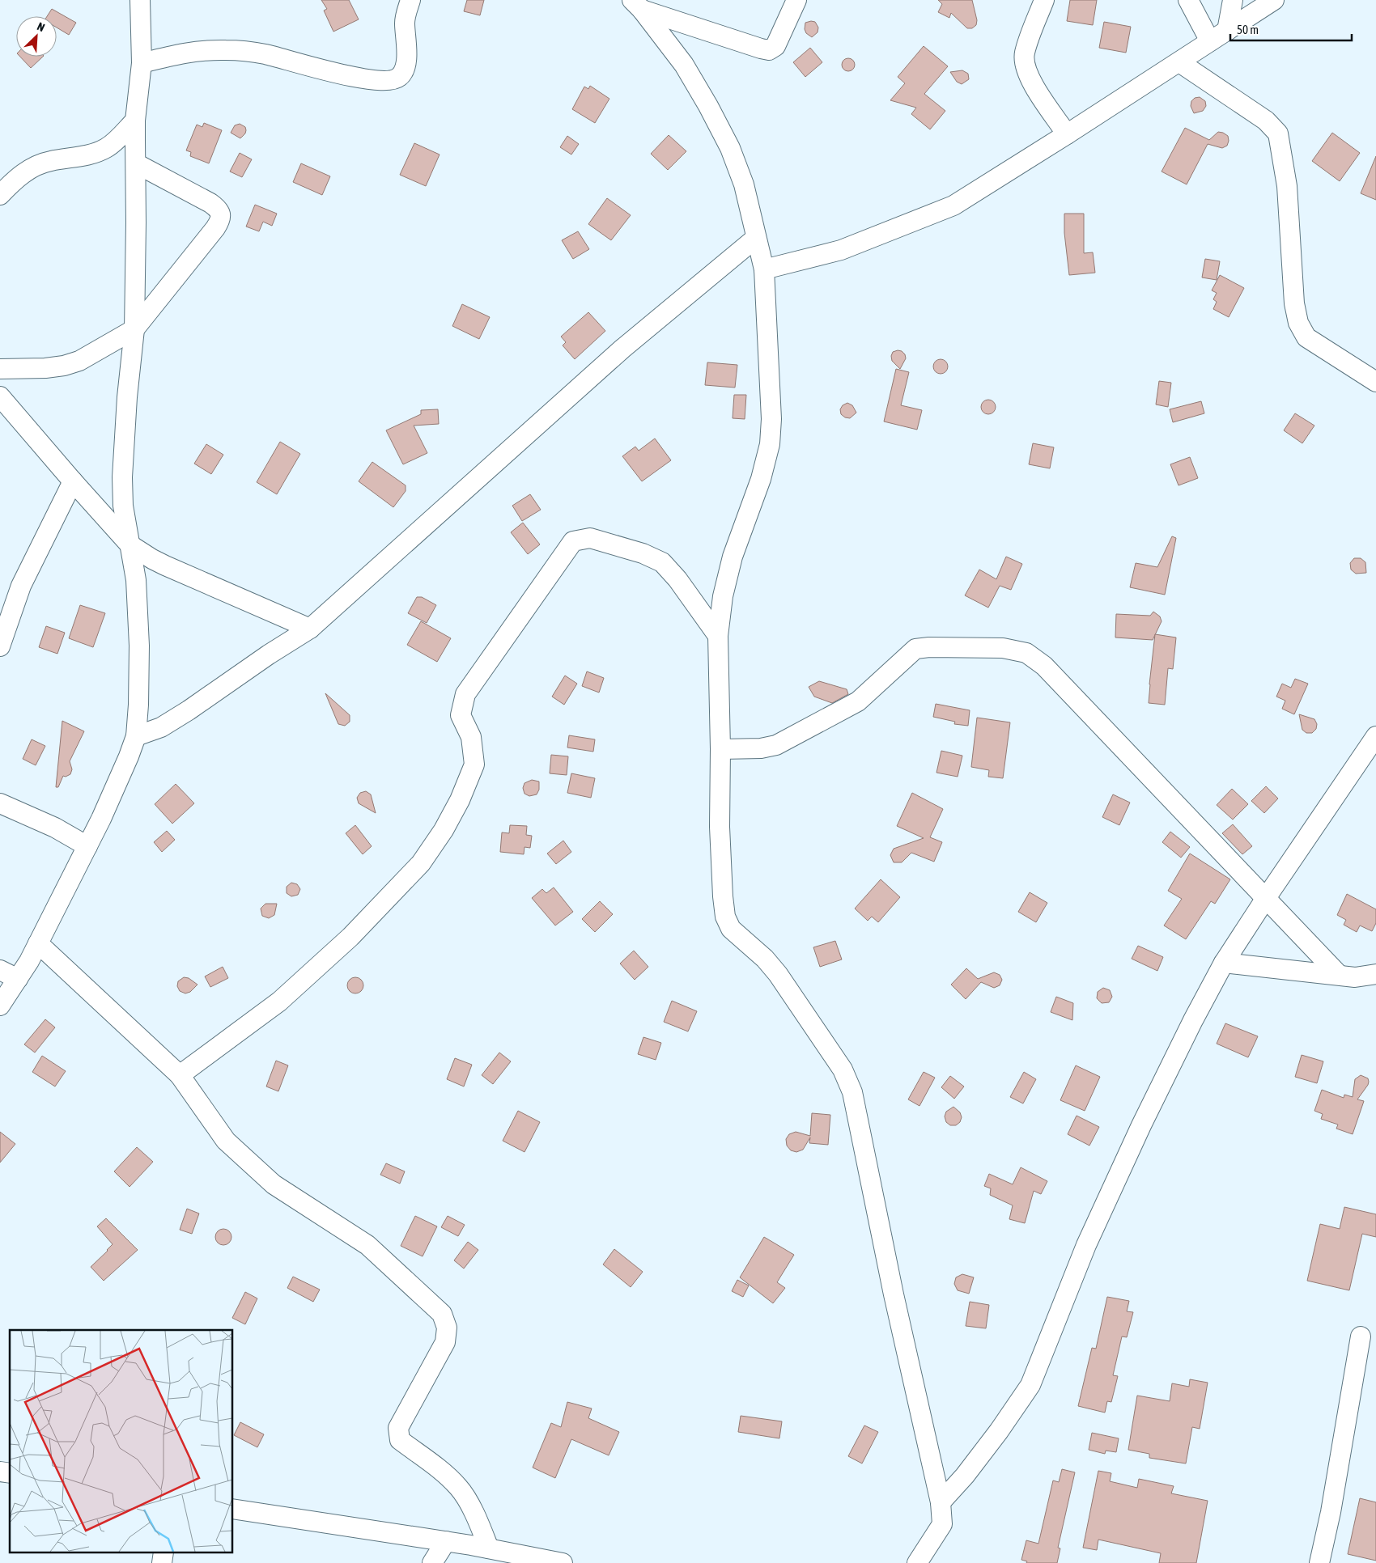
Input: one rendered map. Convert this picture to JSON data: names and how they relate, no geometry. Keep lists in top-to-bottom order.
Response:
{
  "scale_bar": "50 m",
  "north": "top right"
}
